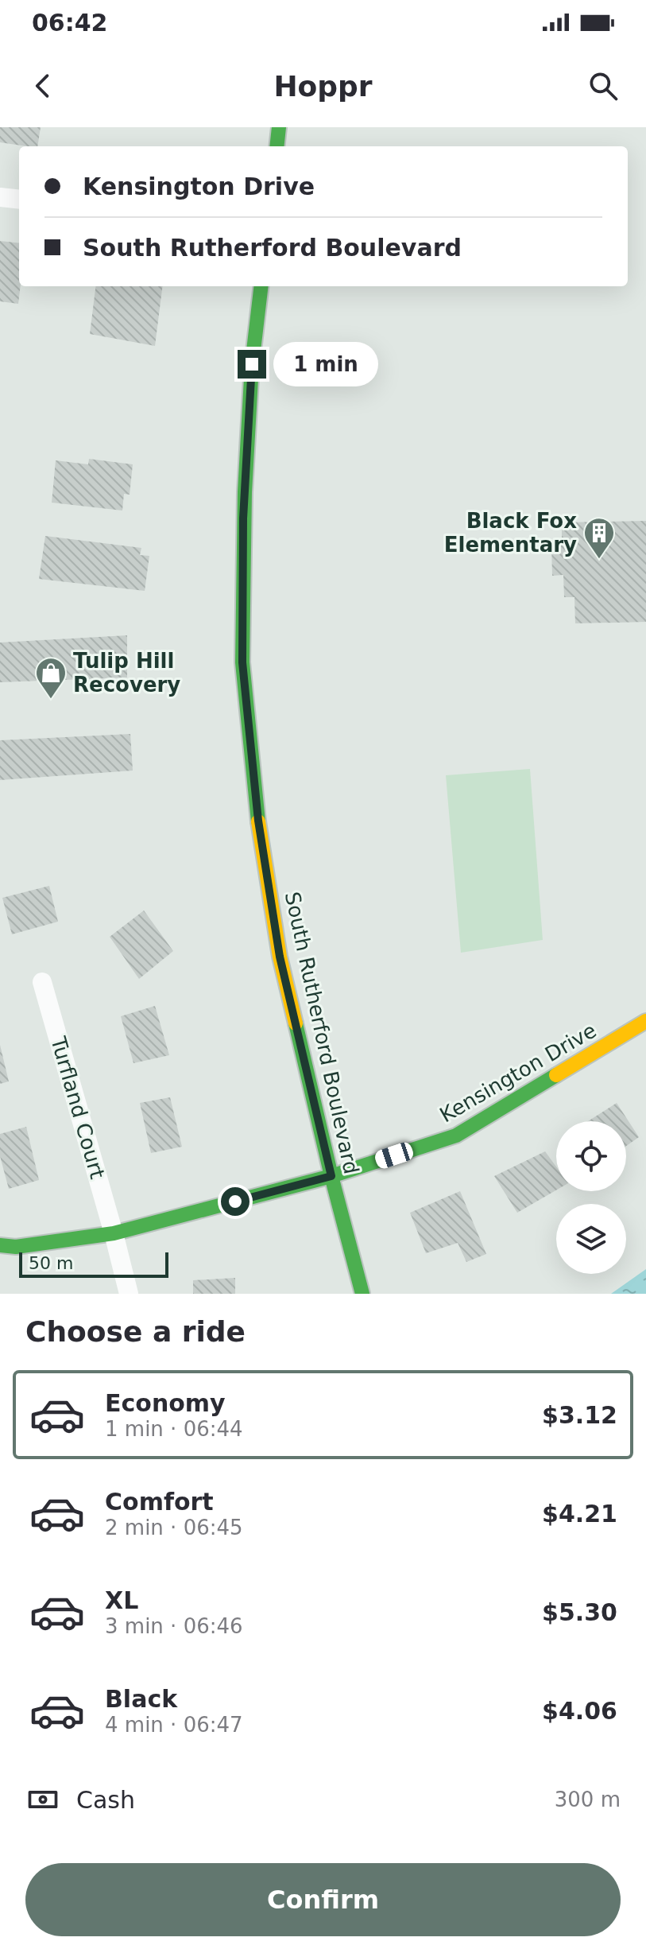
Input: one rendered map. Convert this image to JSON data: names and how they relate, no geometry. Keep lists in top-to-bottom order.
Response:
{
  "streets": {
    "main road": ["South Rutherford Boulevard", "Kensington Drive"],
    "street": ["Turfland Court"]
  },
  "crossings": [
    ["South Rutherford Boulevard", "Kensington Drive"],
    ["Kensington Drive", "Turfland Court"]
  ],
  "places": {
    "building": ["Black Fox Elementary"],
    "shop": ["Tulip Hill Recovery"]
  },
  "scale_bar": "50 m",
  "page": {
    "status": "06:42",
    "header": "Hoppr",
    "banner": ["Kensington Drive", "South Rutherford Boulevard"],
    "bubble": "1 min",
    "scale": "50 m",
    "heading": "Choose a ride",
    "list": [
      {
        "name": "Economy",
        "note": "1 min · 06:44",
        "value": "$3.12"
      },
      {
        "name": "Comfort",
        "note": "2 min · 06:45",
        "value": "$4.21"
      },
      {
        "name": "XL",
        "note": "3 min · 06:46",
        "value": "$5.30"
      },
      {
        "name": "Black",
        "note": "4 min · 06:47",
        "value": "$4.06"
      }
    ],
    "pay": ["Cash", "300 m"],
    "buttons": "Confirm"
  }
}
